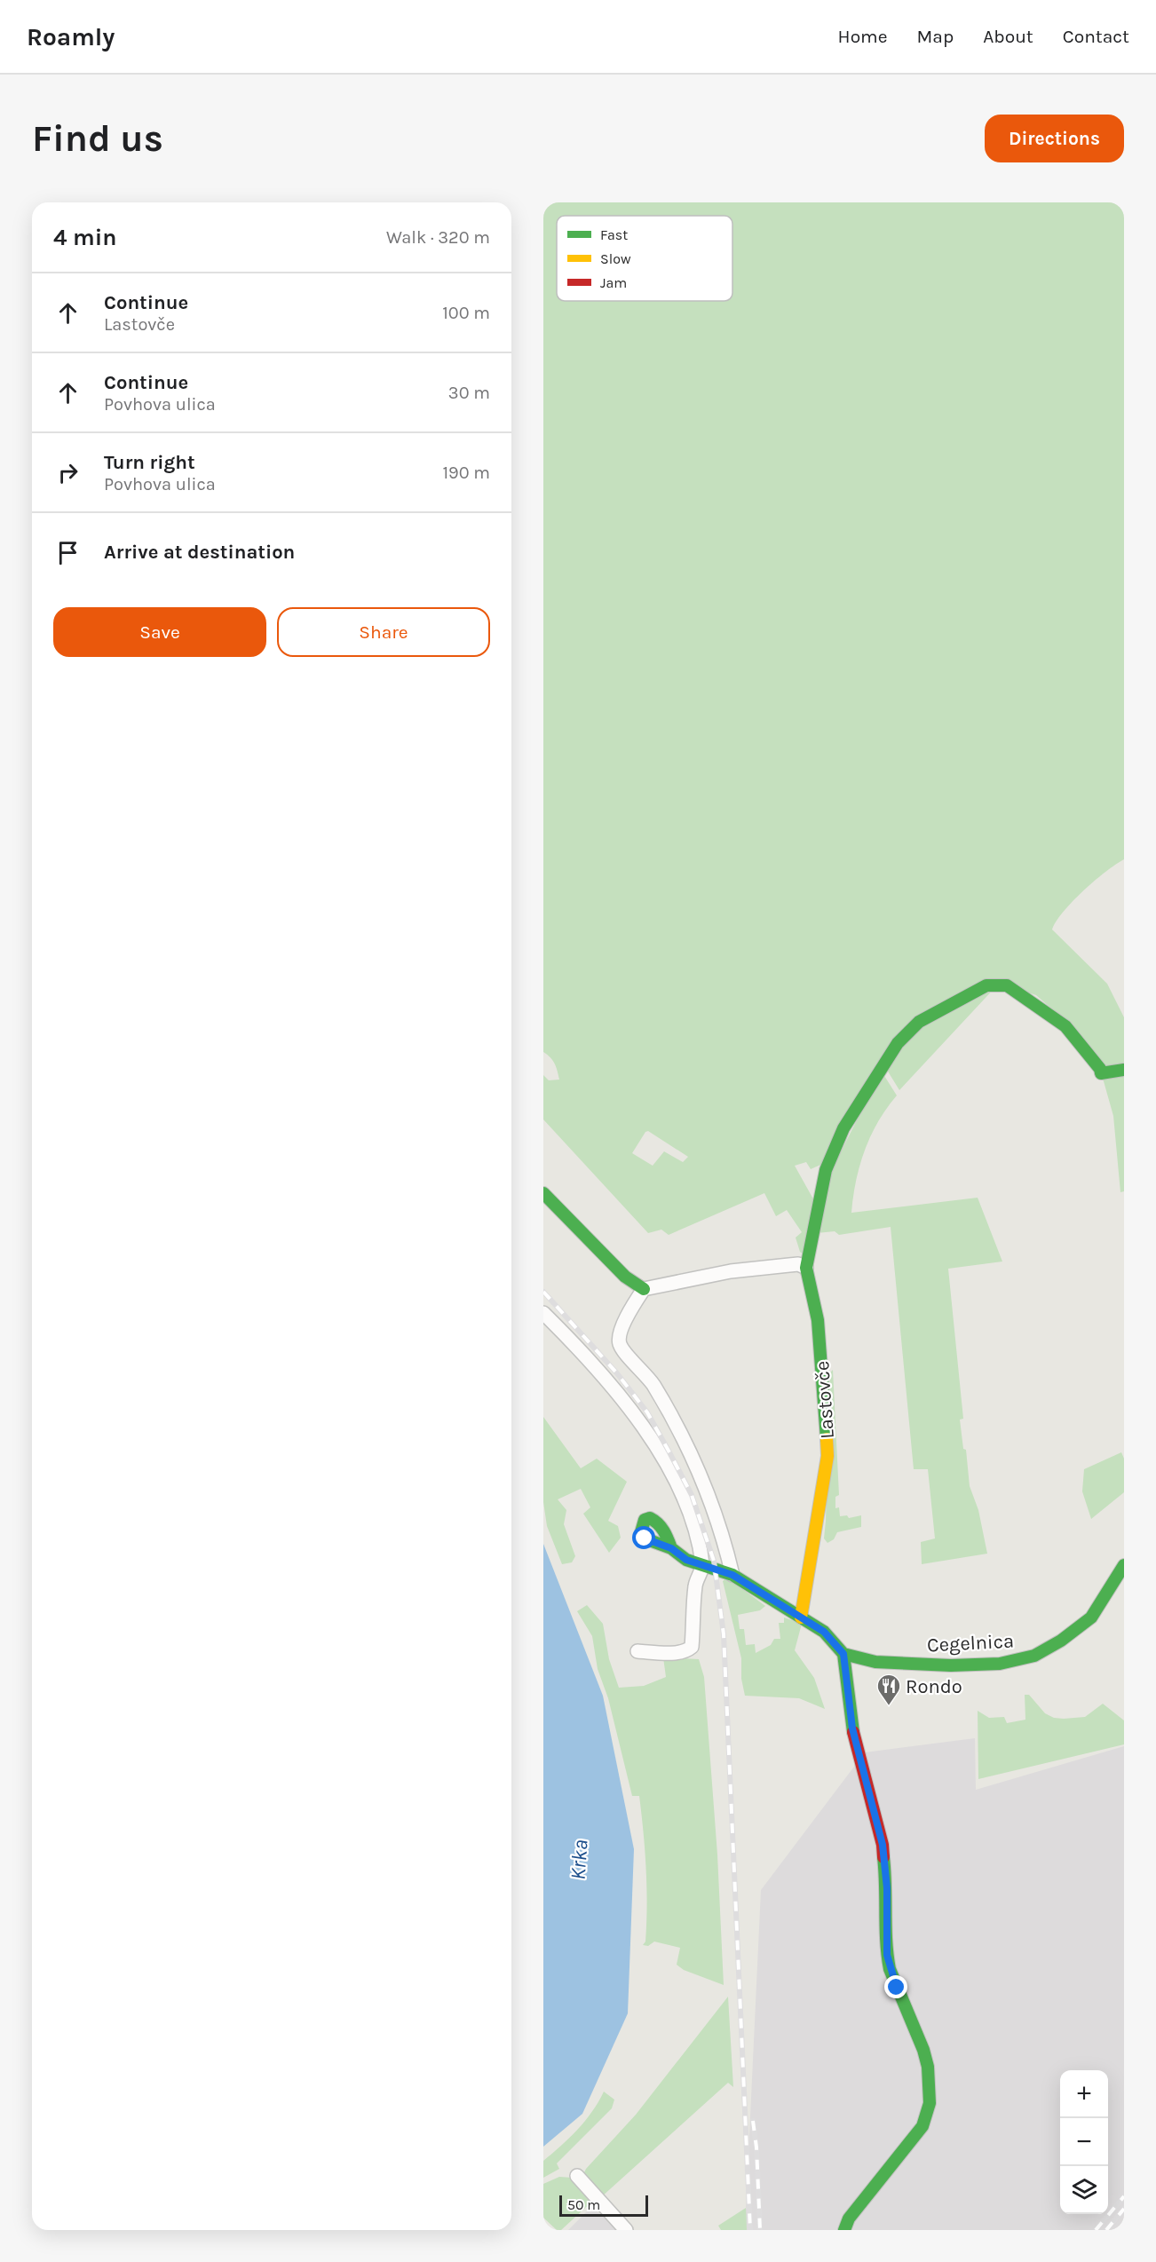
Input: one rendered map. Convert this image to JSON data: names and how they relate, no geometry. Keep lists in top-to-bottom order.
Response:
{
  "streets": {
    "street": ["Lastovče", "Cegelnica"]
  },
  "water": ["Krka"],
  "places": {
    "restaurant": ["Rondo"]
  },
  "legend": ["Fast", "Slow", "Jam"],
  "scale_bar": "50 m",
  "page": {
    "header": "Roamly",
    "nav": [
      "Home",
      "Map",
      "About",
      "Contact"
    ],
    "buttons": [
      "Directions",
      ["Save", "Share"]
    ],
    "title": "Find us",
    "heading": ["4 min", "Walk · 320 m"],
    "list": [
      ["Continue", "Lastovče", "100 m"],
      ["Continue", "Povhova ulica", "30 m"],
      ["Turn right", "Povhova ulica", "190 m"],
      "Arrive at destination"
    ],
    "map_buttons": ["+", "−"],
    "scale": "50 m"
  }
}
